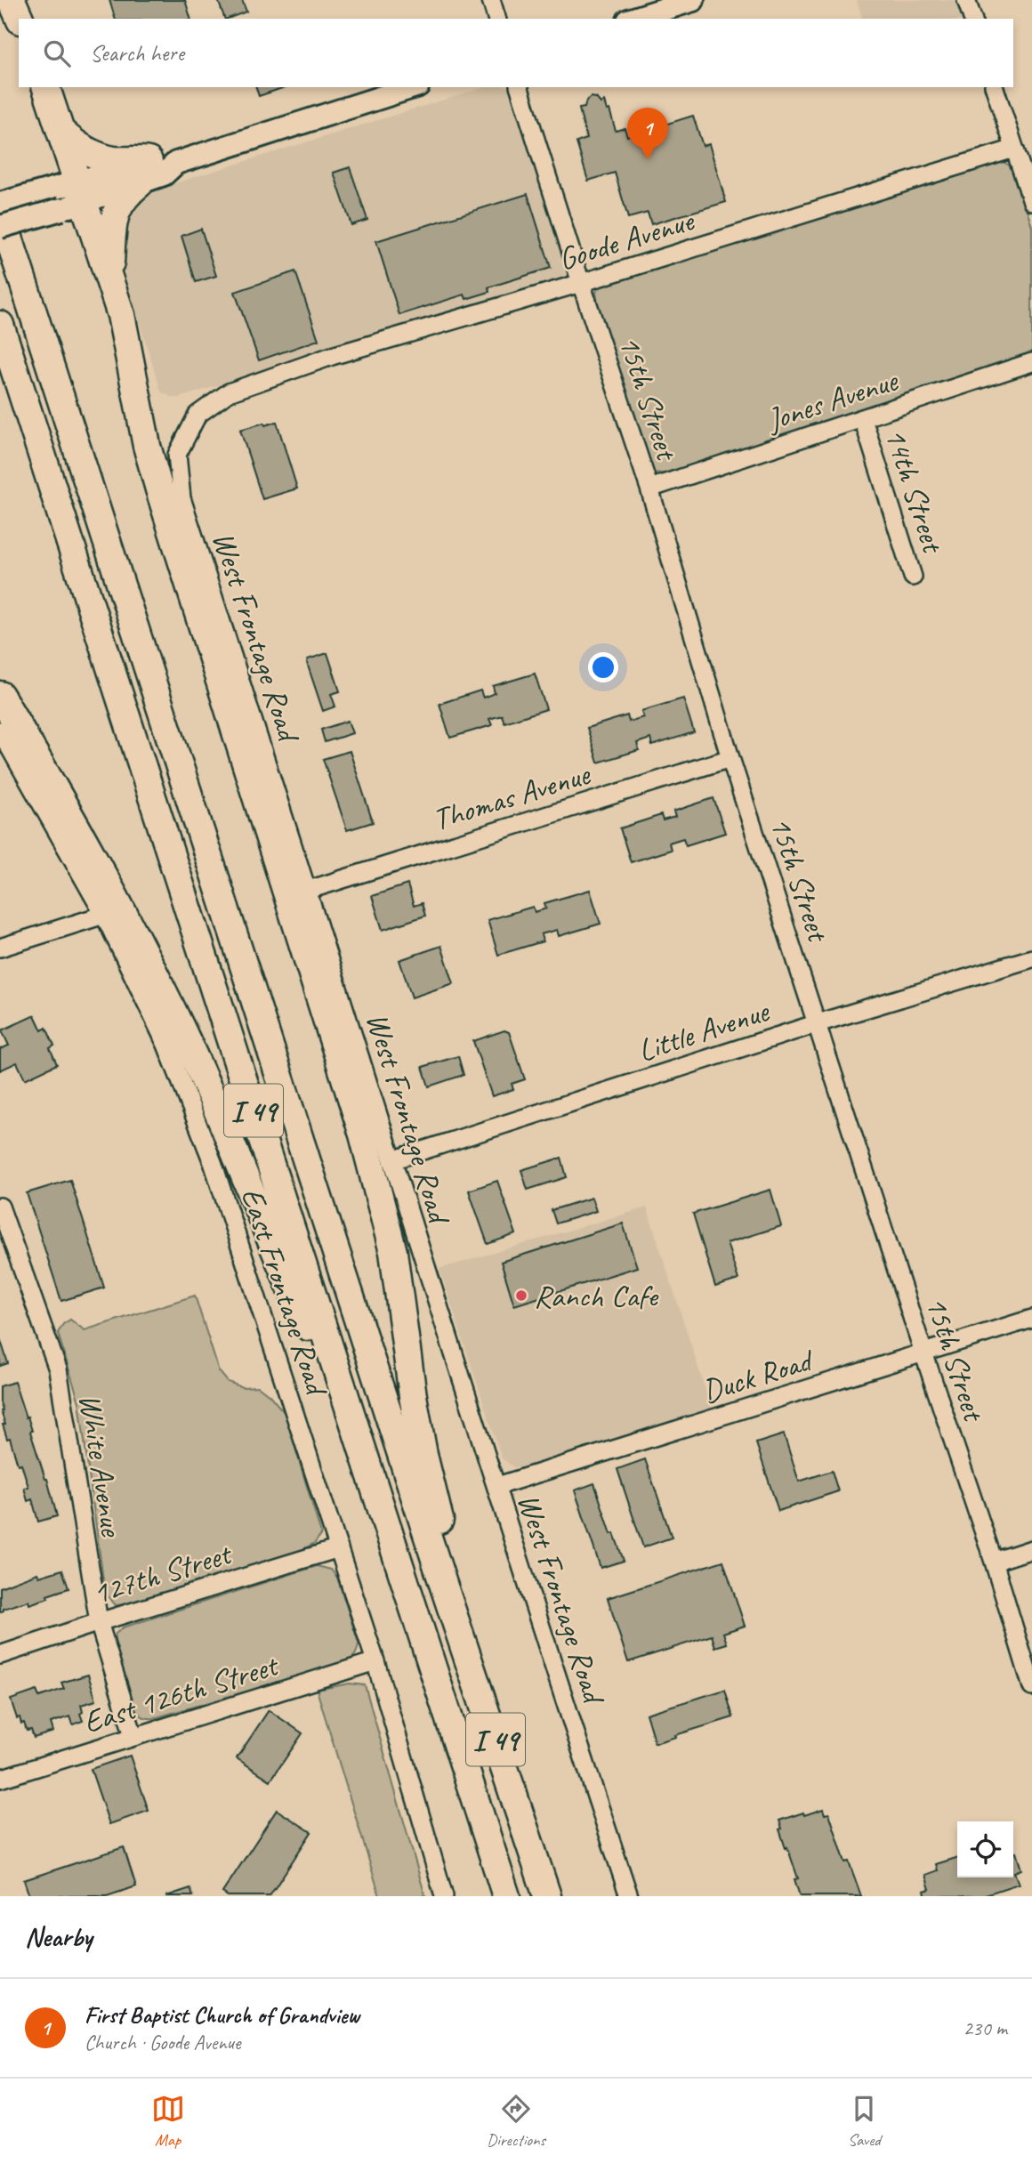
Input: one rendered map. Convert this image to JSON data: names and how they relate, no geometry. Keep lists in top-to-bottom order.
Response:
{
  "streets": {
    "highway": ["I 49"],
    "street": [
      "Goode Avenue",
      "15th Street",
      "Jones Avenue",
      "14th Street",
      "West Frontage Road",
      "Thomas Avenue",
      "Little Avenue",
      "East Frontage Road",
      "Duck Road",
      "White Avenue",
      "127th Street",
      "East 126th Street"
    ]
  },
  "crossings": [
    ["Goode Avenue", "15th Street"],
    ["Goode Avenue", "West Frontage Road"],
    ["15th Street", "Jones Avenue"],
    ["15th Street", "Thomas Avenue"],
    ["15th Street", "Little Avenue"],
    ["15th Street", "Duck Road"],
    ["Jones Avenue", "14th Street"],
    ["West Frontage Road", "Thomas Avenue"],
    ["West Frontage Road", "Little Avenue"],
    ["West Frontage Road", "Duck Road"],
    ["East Frontage Road", "127th Street"],
    ["East Frontage Road", "East 126th Street"],
    ["White Avenue", "127th Street"],
    ["White Avenue", "East 126th Street"]
  ],
  "places": ["Ranch Cafe"],
  "page": {
    "search": "Search here",
    "pins": "1",
    "heading": "Nearby",
    "list": [
      {
        "mark": "1",
        "name": "First Baptist Church of Grandview",
        "note": "Church · Goode Avenue",
        "value": "230 m"
      }
    ],
    "nav": ["Map", "Directions", "Saved"]
  }
}
